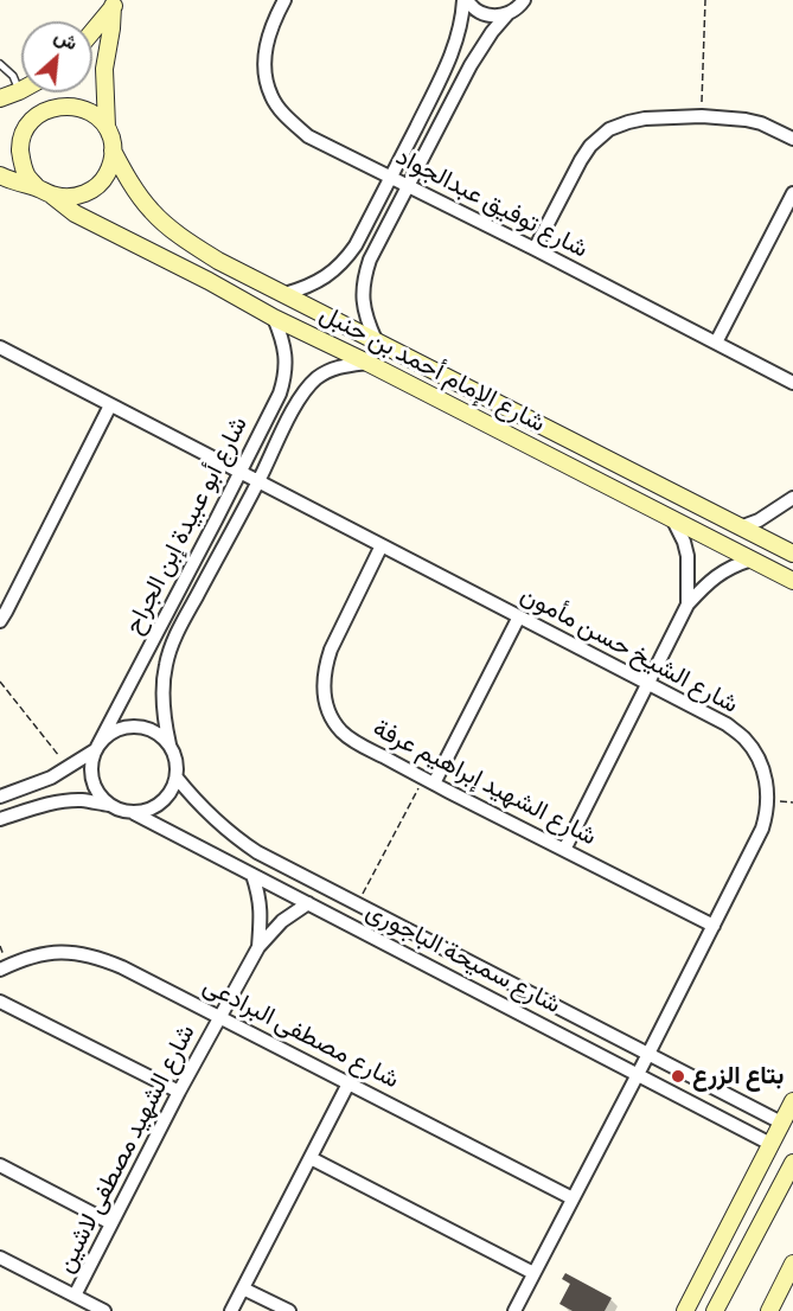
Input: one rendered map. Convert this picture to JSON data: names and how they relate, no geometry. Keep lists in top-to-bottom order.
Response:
{
  "streets": {
    "street": [
      "شارع توفيق عبدالجواد",
      "شارع الإمام أحمد بن حنبل",
      "شارع أبو عبيدة إبن الجراح",
      "شارع الشيخ حسن مأمون",
      "شارع الشهيد إبراهيم عرفة",
      "شارع سميحة الباجورى",
      "شارع مصطفى البرادعى",
      "شارع الشهيد مصطفى لاشين"
    ]
  },
  "crossings": [
    ["شارع الإمام أحمد بن حنبل", "شارع أبو عبيدة إبن الجراح"],
    ["شارع أبو عبيدة إبن الجراح", "شارع الشيخ حسن مأمون"],
    ["شارع أبو عبيدة إبن الجراح", "شارع سميحة الباجورى"],
    ["شارع الشيخ حسن مأمون", "شارع الشهيد إبراهيم عرفة"],
    ["شارع الشيخ حسن مأمون", "شارع سميحة الباجورى"],
    ["شارع الشيخ حسن مأمون", "شارع مصطفى البرادعى"],
    ["شارع سميحة الباجورى", "شارع الشهيد مصطفى لاشين"],
    ["شارع مصطفى البرادعى", "شارع الشهيد مصطفى لاشين"]
  ],
  "places": ["بتاع الزرع"],
  "north": "top right"
}
